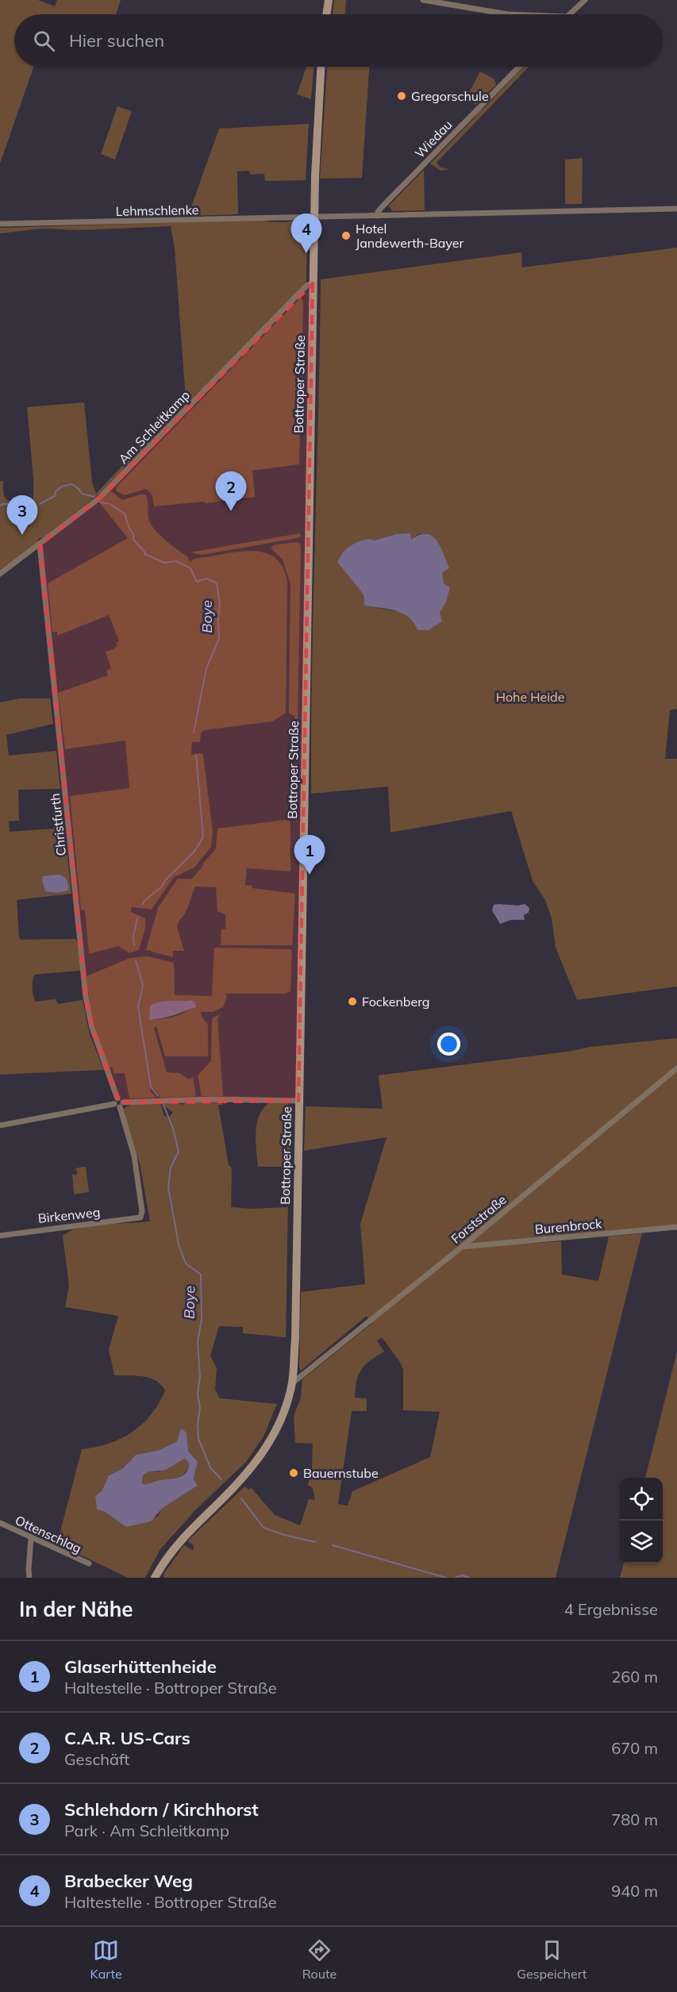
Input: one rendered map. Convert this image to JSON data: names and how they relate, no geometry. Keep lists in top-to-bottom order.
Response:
{
  "streets": {
    "main road": ["Bottroper Straße"],
    "street": [
      "Wiedau",
      "Lehmschlenke",
      "Am Schleitkamp",
      "Christfurth",
      "Birkenweg",
      "Forststraße",
      "Burenbrock",
      "Ottenschlag"
    ]
  },
  "crossings": [
    ["Wiedau", "Lehmschlenke"],
    ["Lehmschlenke", "Bottroper Straße"],
    ["Bottroper Straße", "Am Schleitkamp"],
    ["Bottroper Straße", "Forststraße"],
    ["Am Schleitkamp", "Christfurth"],
    ["Christfurth", "Birkenweg"],
    ["Forststraße", "Burenbrock"]
  ],
  "water": ["Boye"],
  "parks": ["Hohe Heide"],
  "places": [
    "Gregorschule",
    "Hotel Jandewerth-Bayer",
    "Fockenberg",
    "Bauernstube"
  ],
  "page": {
    "search": "Hier suchen",
    "pins": [
      "4",
      "2",
      "3",
      "1"
    ],
    "heading": ["In der Nähe", "4 Ergebnisse"],
    "list": [
      {
        "mark": "1",
        "name": "Glaserhüttenheide",
        "note": "Haltestelle · Bottroper Straße",
        "value": "260 m"
      },
      {
        "mark": "2",
        "name": "C.A.R. US-Cars",
        "note": "Geschäft",
        "value": "670 m"
      },
      {
        "mark": "3",
        "name": "Schlehdorn / Kirchhorst",
        "note": "Park · Am Schleitkamp",
        "value": "780 m"
      },
      {
        "mark": "4",
        "name": "Brabecker Weg",
        "note": "Haltestelle · Bottroper Straße",
        "value": "940 m"
      }
    ],
    "nav": ["Karte", "Route", "Gespeichert"]
  }
}
